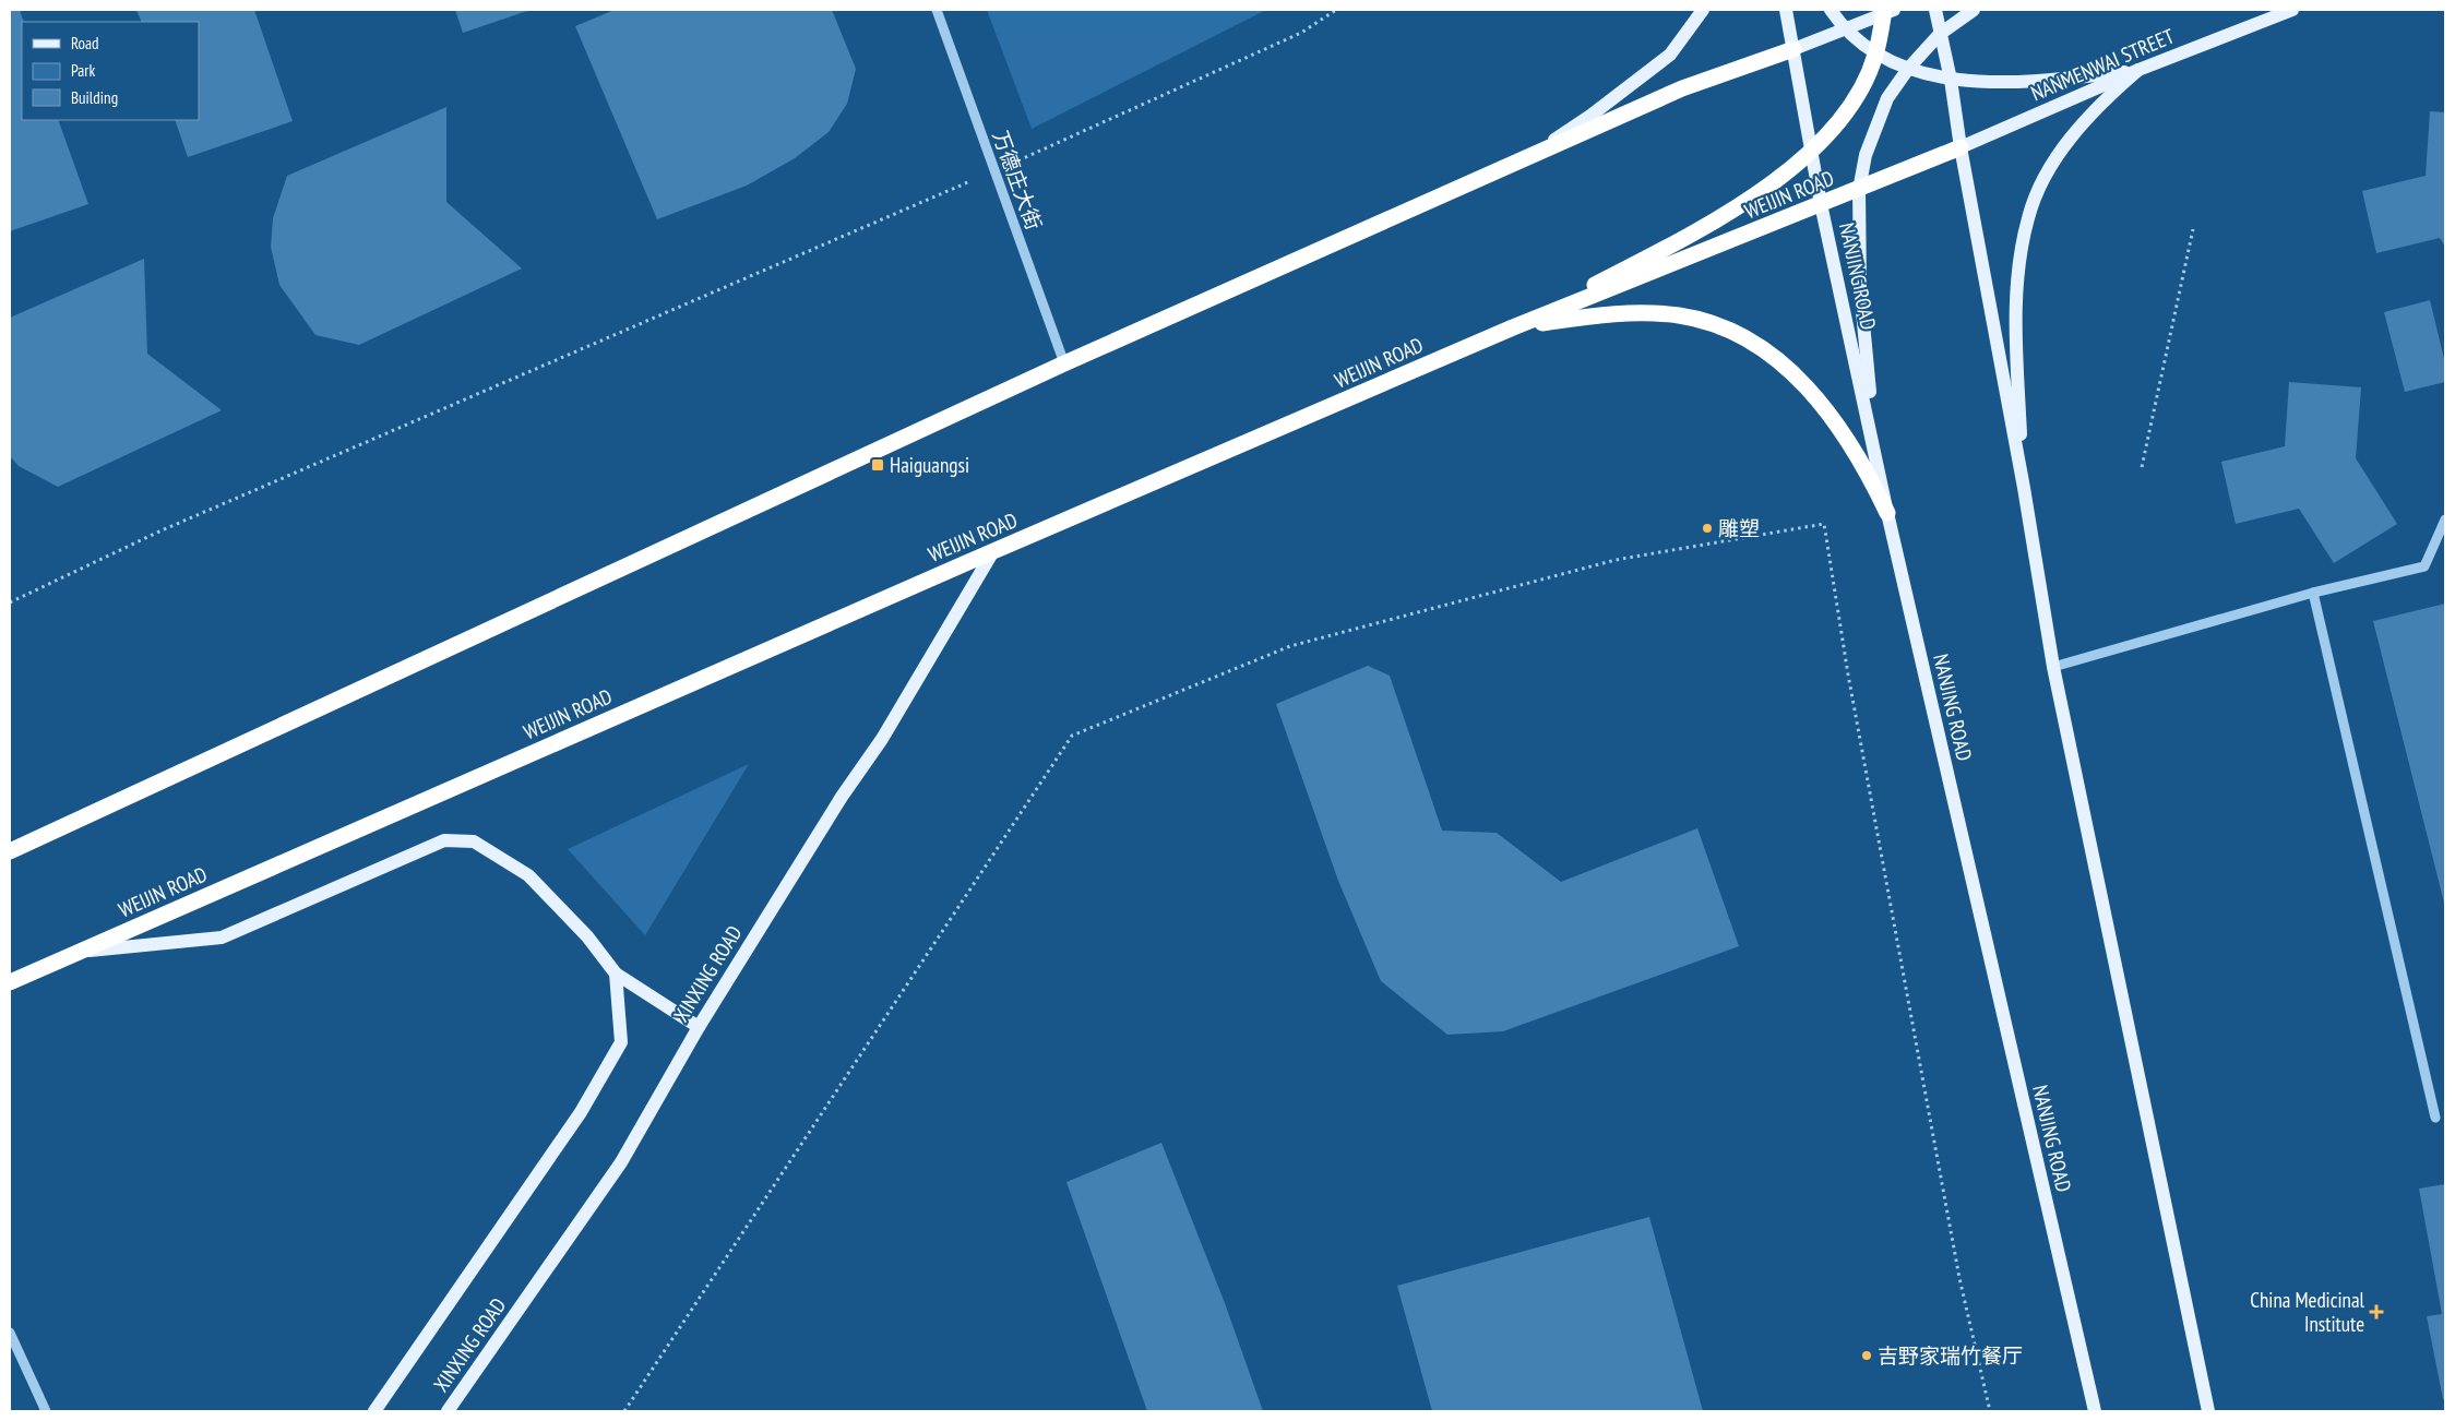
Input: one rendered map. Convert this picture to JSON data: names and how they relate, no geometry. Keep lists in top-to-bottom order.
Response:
{
  "streets": {
    "highway": ["WEIJIN ROAD"],
    "main road": ["NANMENWAI STREET", "NANJING ROAD", "XINXING ROAD"],
    "street": ["万德庄大街"]
  },
  "crossings": [
    ["NANMENWAI STREET", "WEIJIN ROAD"],
    ["WEIJIN ROAD", "NANJING ROAD"],
    ["WEIJIN ROAD", "XINXING ROAD"]
  ],
  "places": {
    "transit": ["Haiguangsi"],
    "other": ["雕塑", "吉野家瑞竹餐厅"],
    "health": ["China Medicinal Institute"]
  },
  "legend": ["Road", "Park", "Building"]
}
